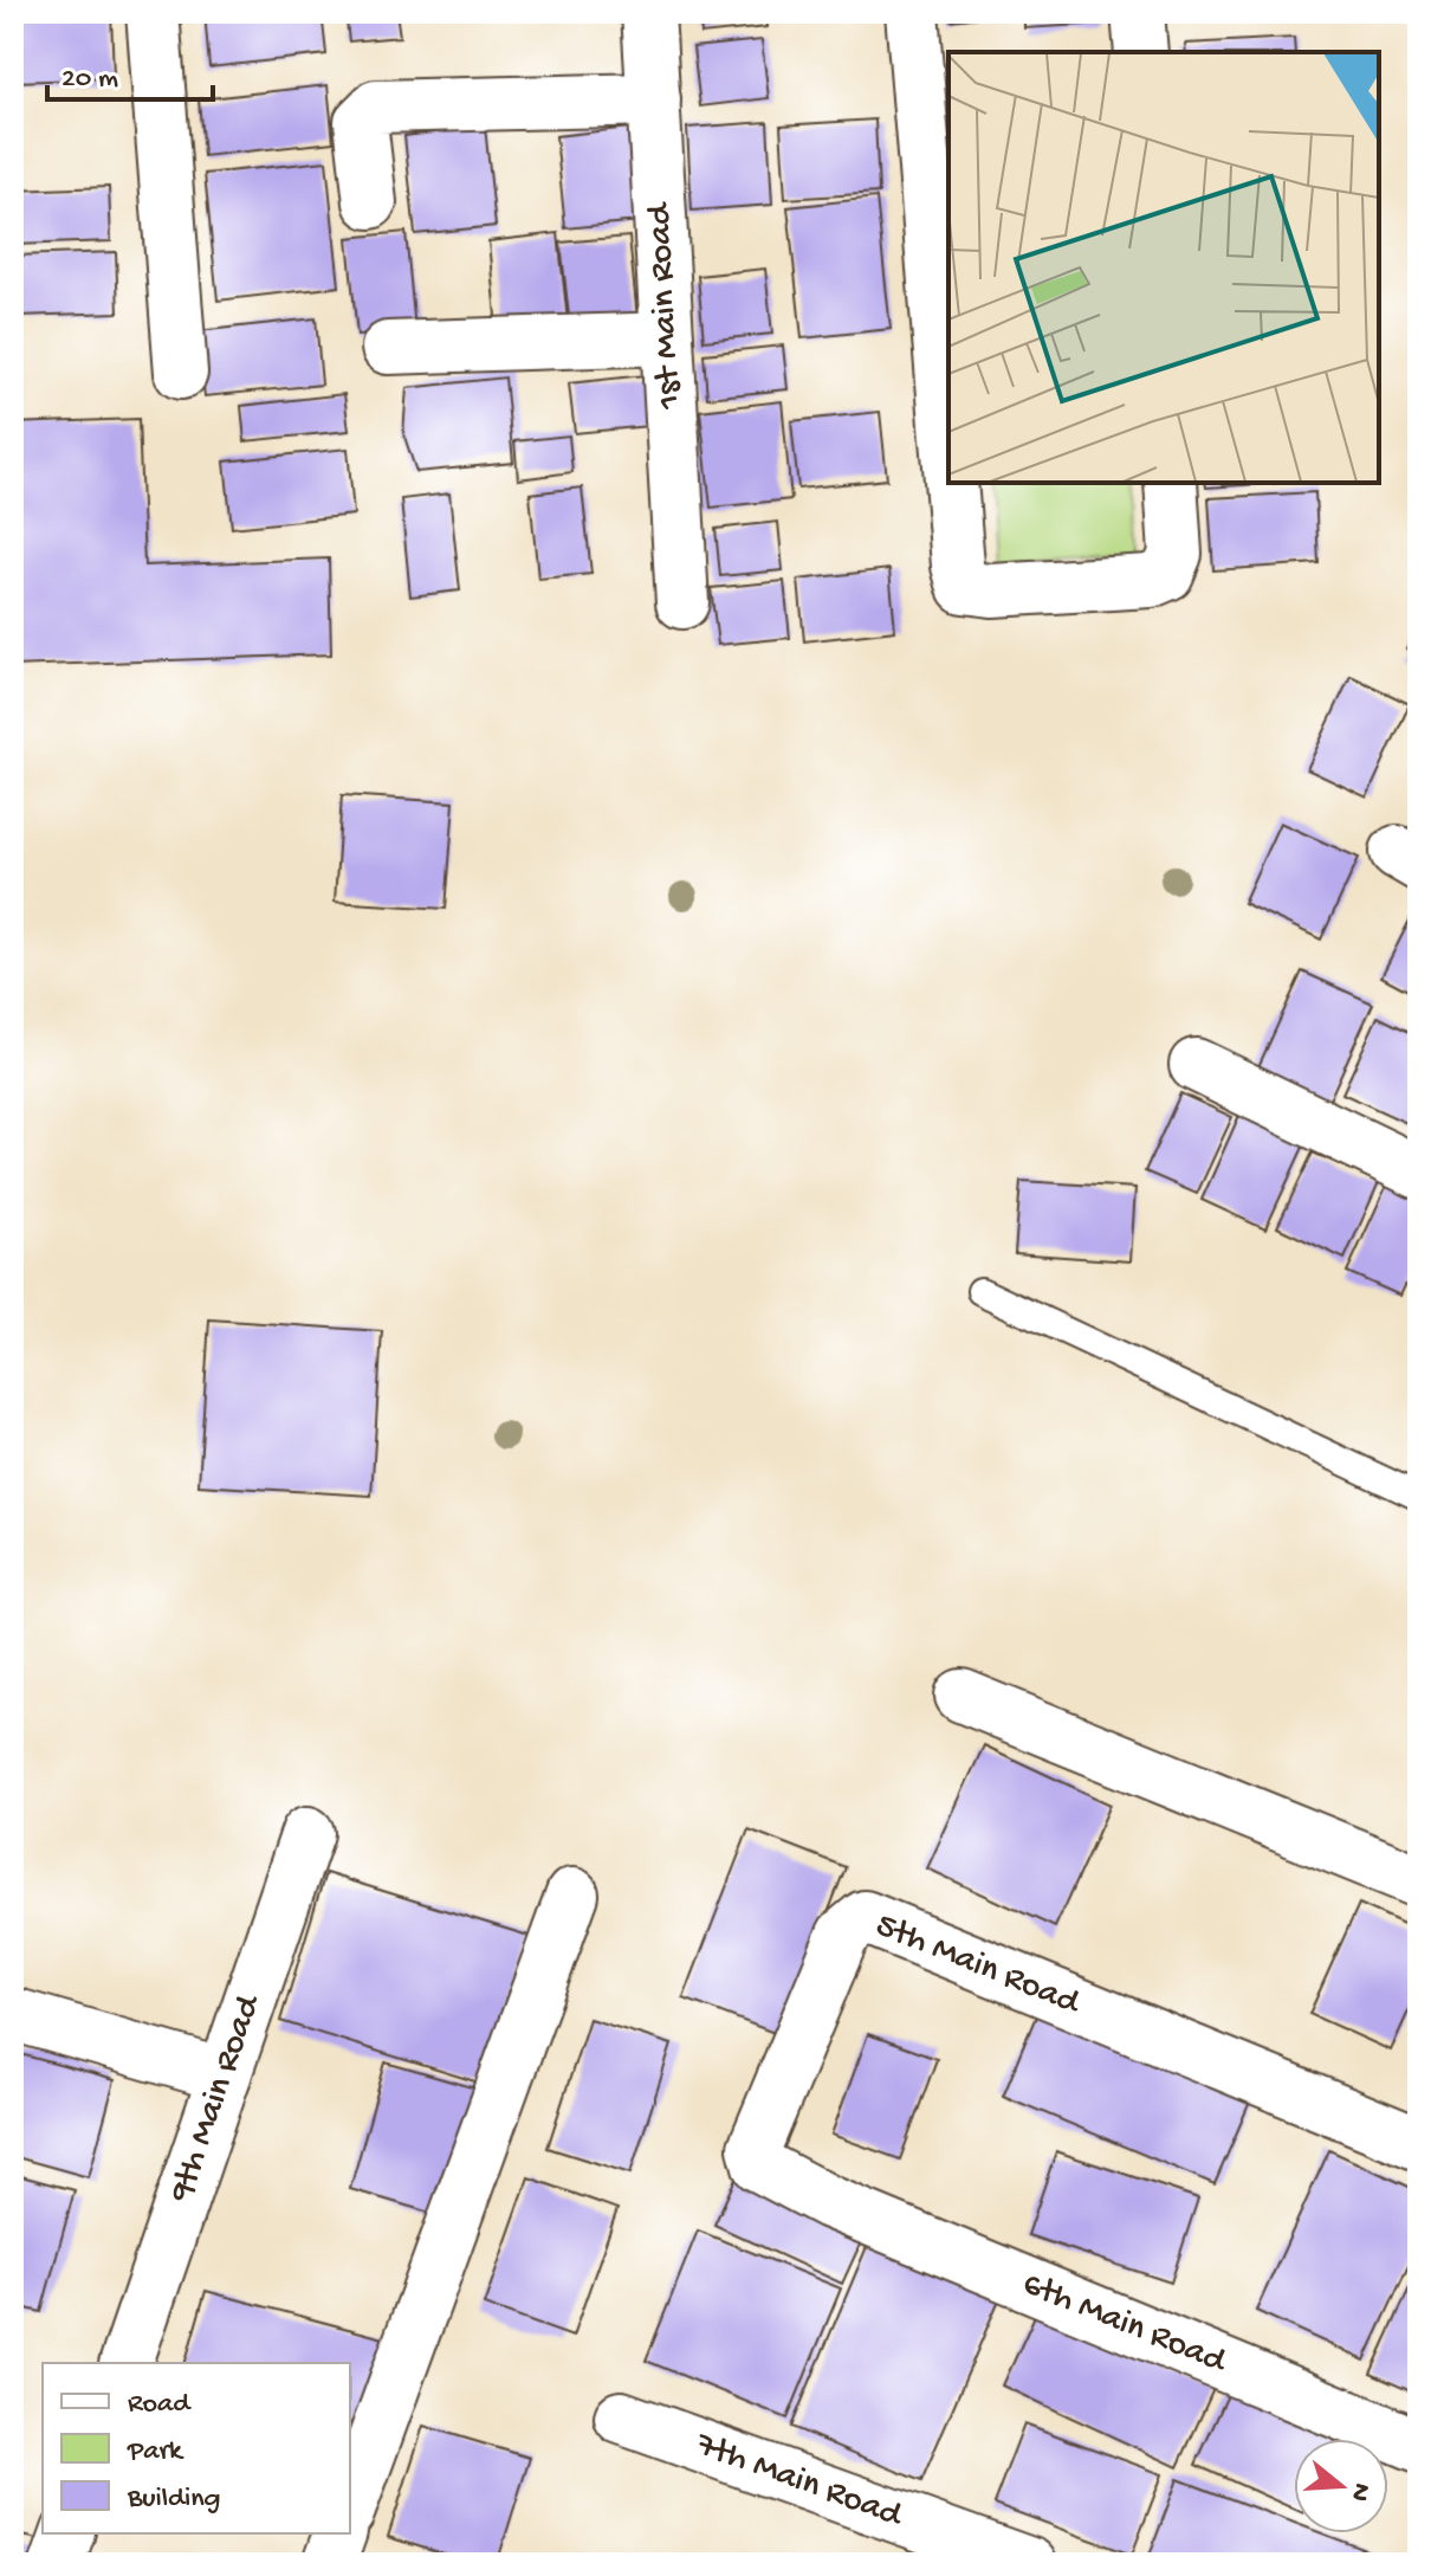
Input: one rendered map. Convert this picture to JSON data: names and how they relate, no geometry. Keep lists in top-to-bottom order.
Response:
{
  "streets": {
    "street": [
      "1st Main Road",
      "5th Main Road",
      "9th Main Road",
      "6th Main Road",
      "7th Main Road"
    ]
  },
  "crossings": [
    ["5th Main Road", "6th Main Road"]
  ],
  "legend": ["Road", "Park", "Building"],
  "scale_bar": "20 m",
  "north": "right"
}
